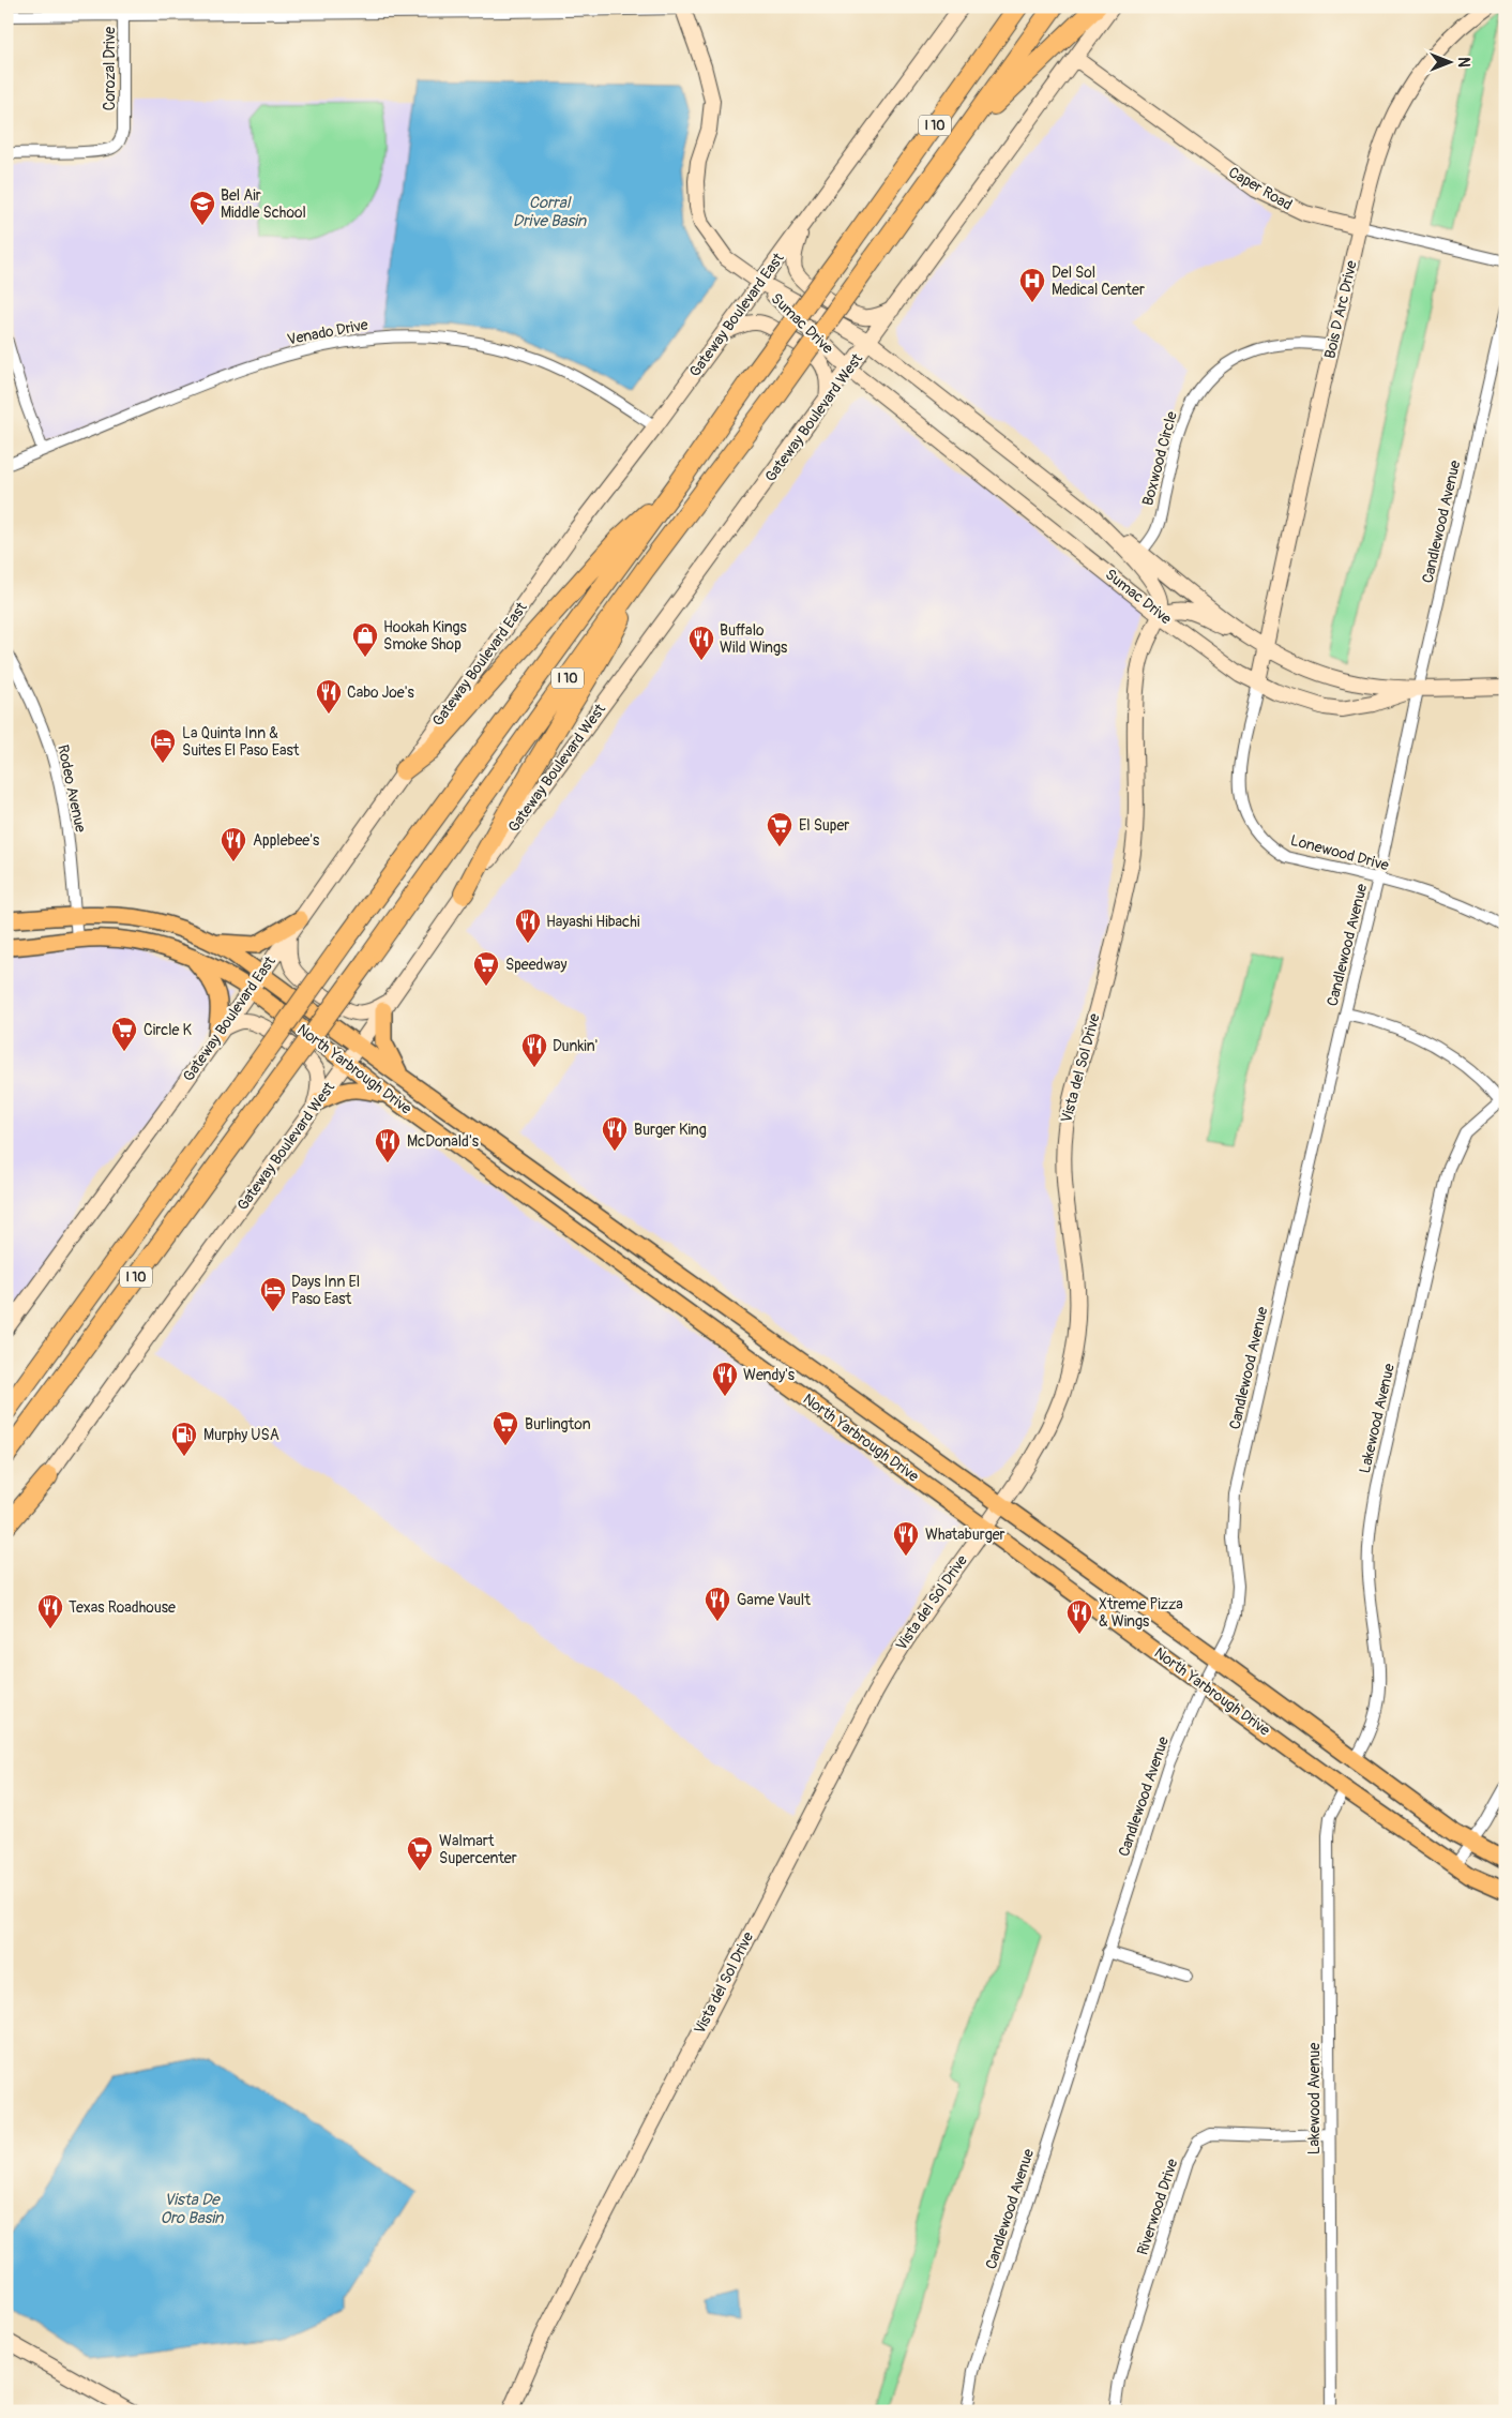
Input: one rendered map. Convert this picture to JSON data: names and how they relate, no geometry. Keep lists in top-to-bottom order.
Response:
{
  "streets": {
    "highway": ["I 10"],
    "main road": [
      "Caper Road",
      "Bois D Arc Drive",
      "Gateway Boulevard East",
      "Sumac Drive",
      "Gateway Boulevard West",
      "Vista del Sol Drive",
      "North Yarbrough Drive"
    ],
    "street": [
      "Corozal Drive",
      "Venado Drive",
      "Boxwood Circle",
      "Candlewood Avenue",
      "Rodeo Avenue",
      "Lonewood Drive",
      "Lakewood Avenue",
      "Riverwood Drive"
    ]
  },
  "crossings": [
    ["Caper Road", "Bois D Arc Drive"],
    ["Caper Road", "Gateway Boulevard West"],
    ["Bois D Arc Drive", "Sumac Drive"],
    ["Bois D Arc Drive", "Boxwood Circle"],
    ["Bois D Arc Drive", "Lonewood Drive"],
    ["Gateway Boulevard East", "Sumac Drive"],
    ["Gateway Boulevard East", "Venado Drive"],
    ["Gateway Boulevard East", "North Yarbrough Drive"],
    ["Sumac Drive", "Gateway Boulevard West"],
    ["Sumac Drive", "Boxwood Circle"],
    ["Sumac Drive", "Candlewood Avenue"],
    ["Sumac Drive", "Lonewood Drive"],
    ["Sumac Drive", "Vista del Sol Drive"],
    ["Gateway Boulevard West", "North Yarbrough Drive"],
    ["Candlewood Avenue", "Lonewood Drive"],
    ["Candlewood Avenue", "North Yarbrough Drive"],
    ["Rodeo Avenue", "North Yarbrough Drive"],
    ["Vista del Sol Drive", "North Yarbrough Drive"],
    ["North Yarbrough Drive", "Lakewood Avenue"],
    ["Lakewood Avenue", "Riverwood Drive"]
  ],
  "water": ["Corral Drive Basin", "Vista De Oro Basin"],
  "places": {
    "school or university": ["Bel Air Middle School"],
    "hospital": ["Del Sol Medical Center"],
    "shop": ["Hookah Kings Smoke Shop"],
    "restaurant": [
      "Buffalo Wild Wings",
      "Cabo Joe's",
      "Applebee's",
      "Hayashi Hibachi",
      "Dunkin'",
      "Burger King",
      "McDonald's",
      "Wendy's",
      "Whataburger",
      "Game Vault",
      "Texas Roadhouse",
      "Xtreme Pizza & Wings"
    ],
    "hotel": ["La Quinta Inn & Suites El Paso East", "Days Inn El Paso East"],
    "supermarket": [
      "El Super",
      "Speedway",
      "Circle K",
      "Burlington",
      "Walmart Supercenter"
    ],
    "fuel station": ["Murphy USA"]
  },
  "north": "right"
}
